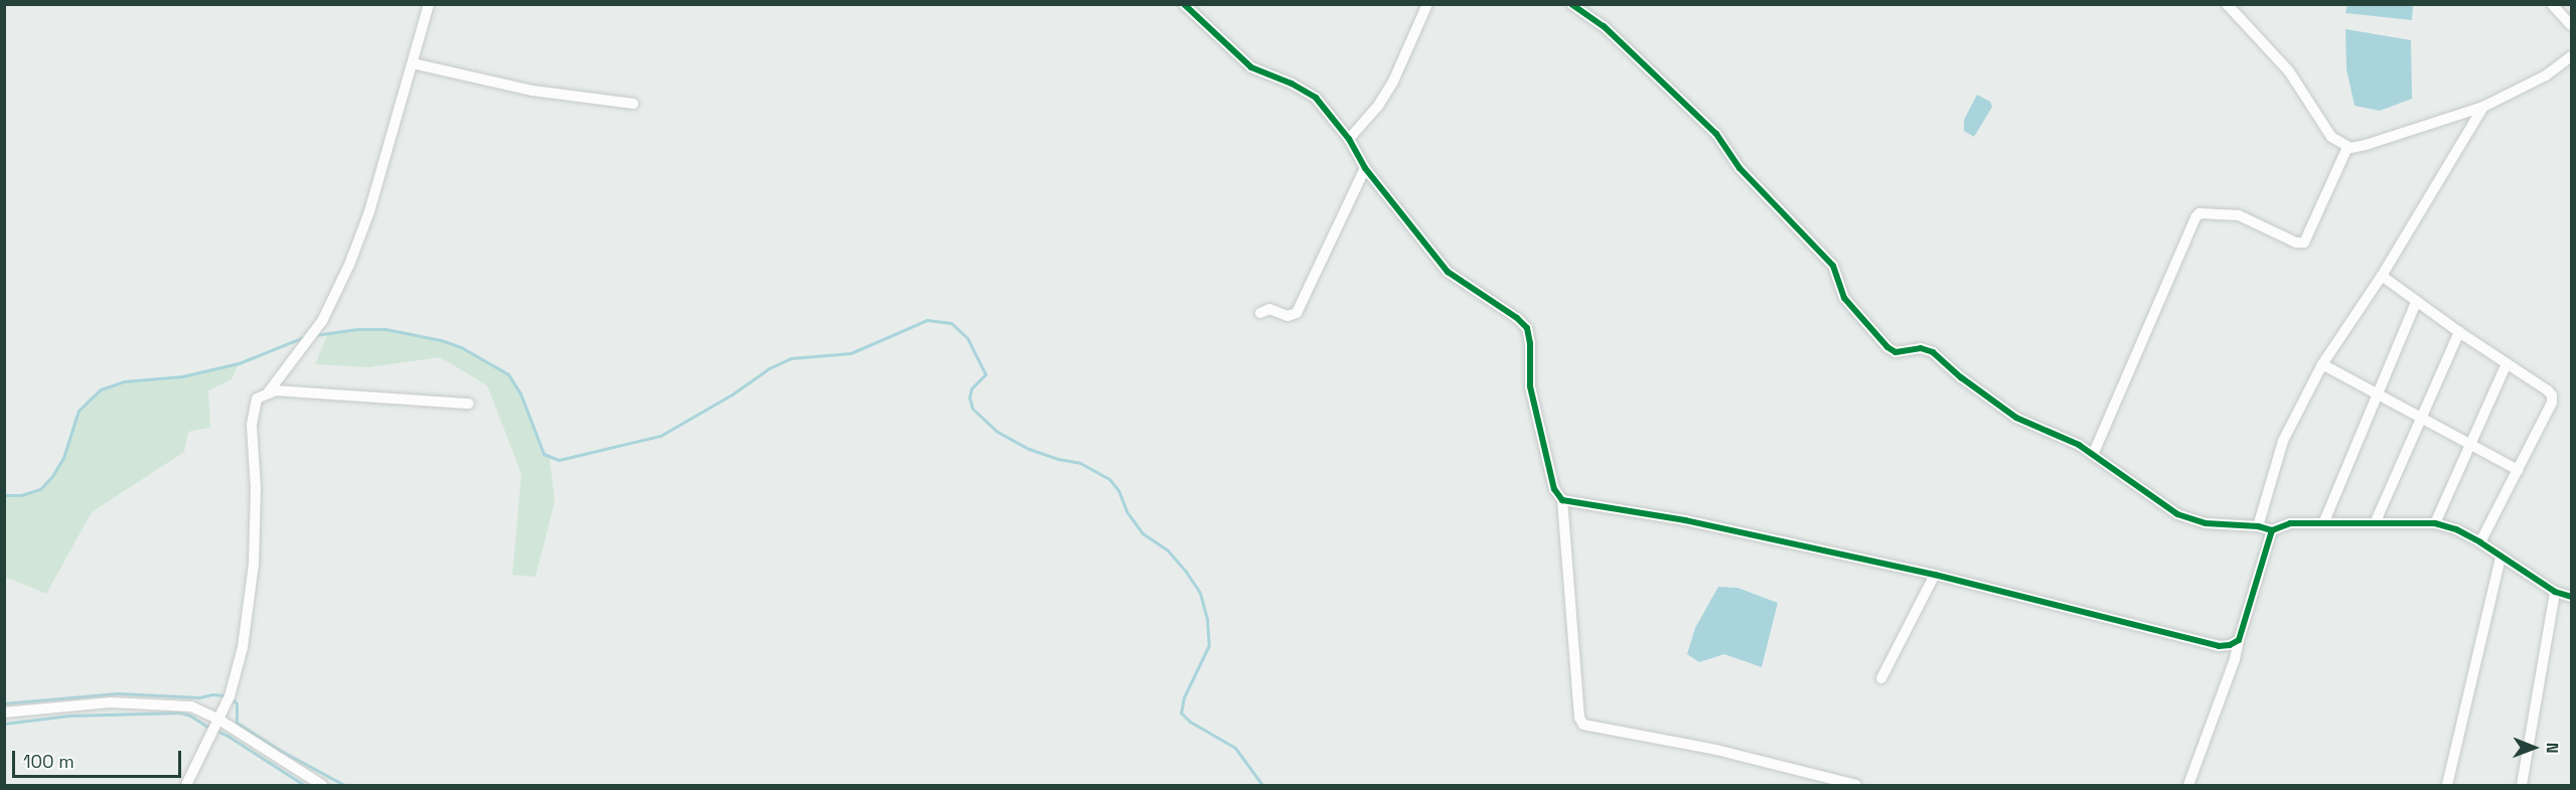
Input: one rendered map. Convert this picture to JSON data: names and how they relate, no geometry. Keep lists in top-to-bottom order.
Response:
{
  "scale_bar": "100 m",
  "north": "right"
}
